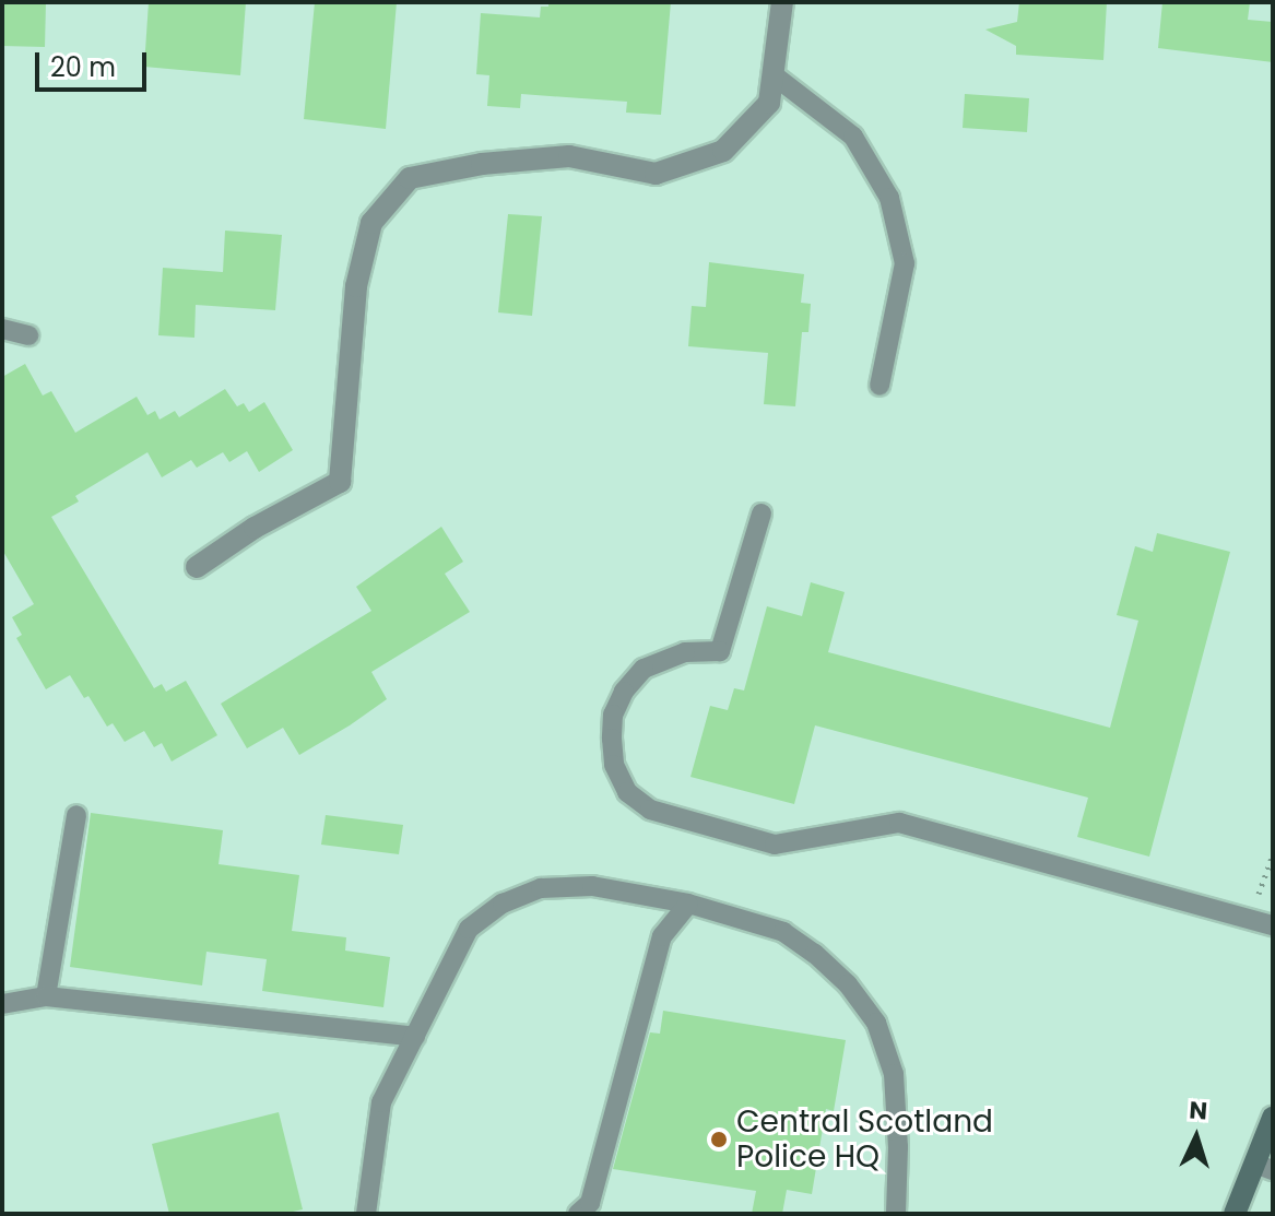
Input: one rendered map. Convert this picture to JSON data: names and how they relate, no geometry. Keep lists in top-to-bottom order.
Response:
{
  "places": ["Central Scotland Police HQ"],
  "scale_bar": "20 m",
  "north": "top"
}
